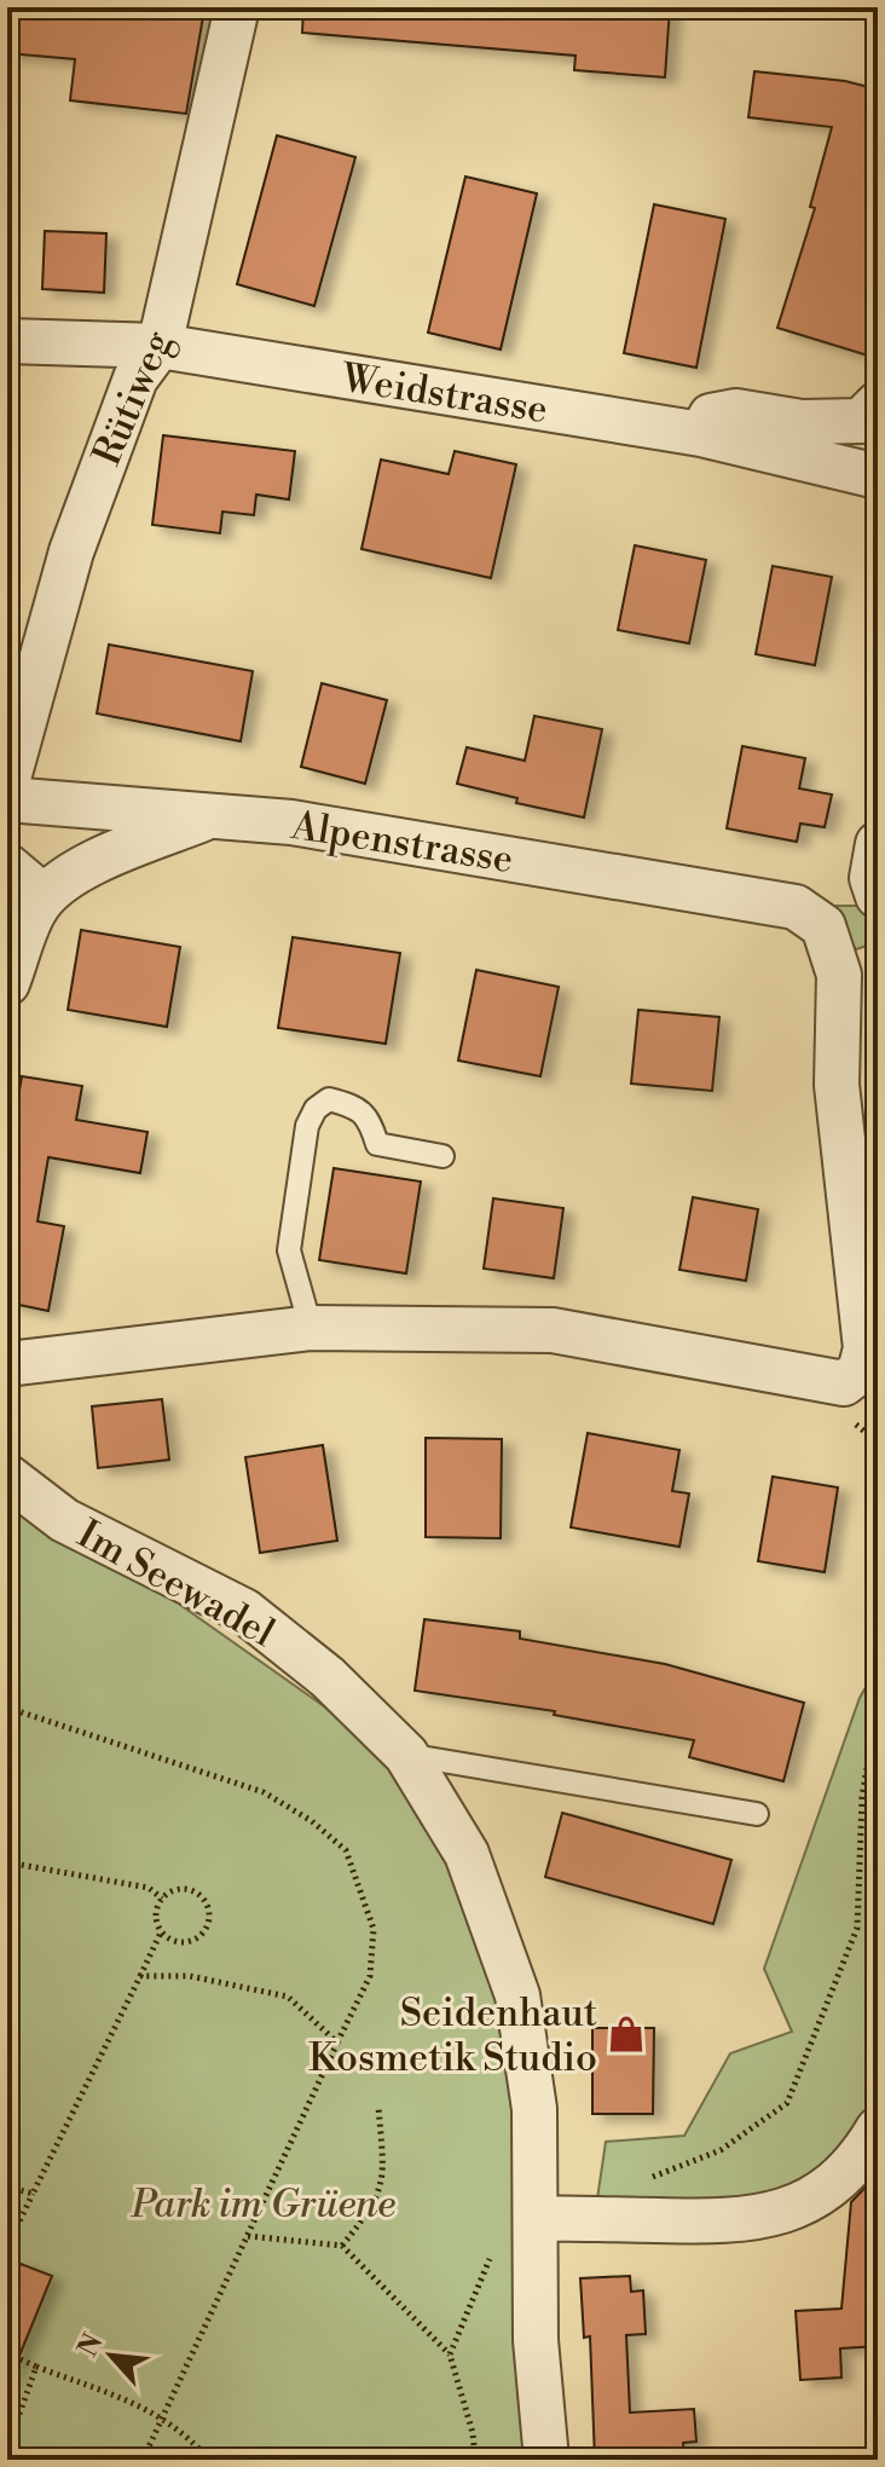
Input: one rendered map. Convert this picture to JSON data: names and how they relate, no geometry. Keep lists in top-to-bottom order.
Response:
{
  "streets": {
    "street": [
      "Weidstrasse",
      "Rütiweg",
      "Alpenstrasse",
      "Im Seewadel"
    ]
  },
  "crossings": [
    ["Weidstrasse", "Rütiweg"]
  ],
  "parks": ["Park im Grüene"],
  "places": {
    "shop": ["Seidenhaut Kosmetik Studio"]
  },
  "north": "top left"
}
